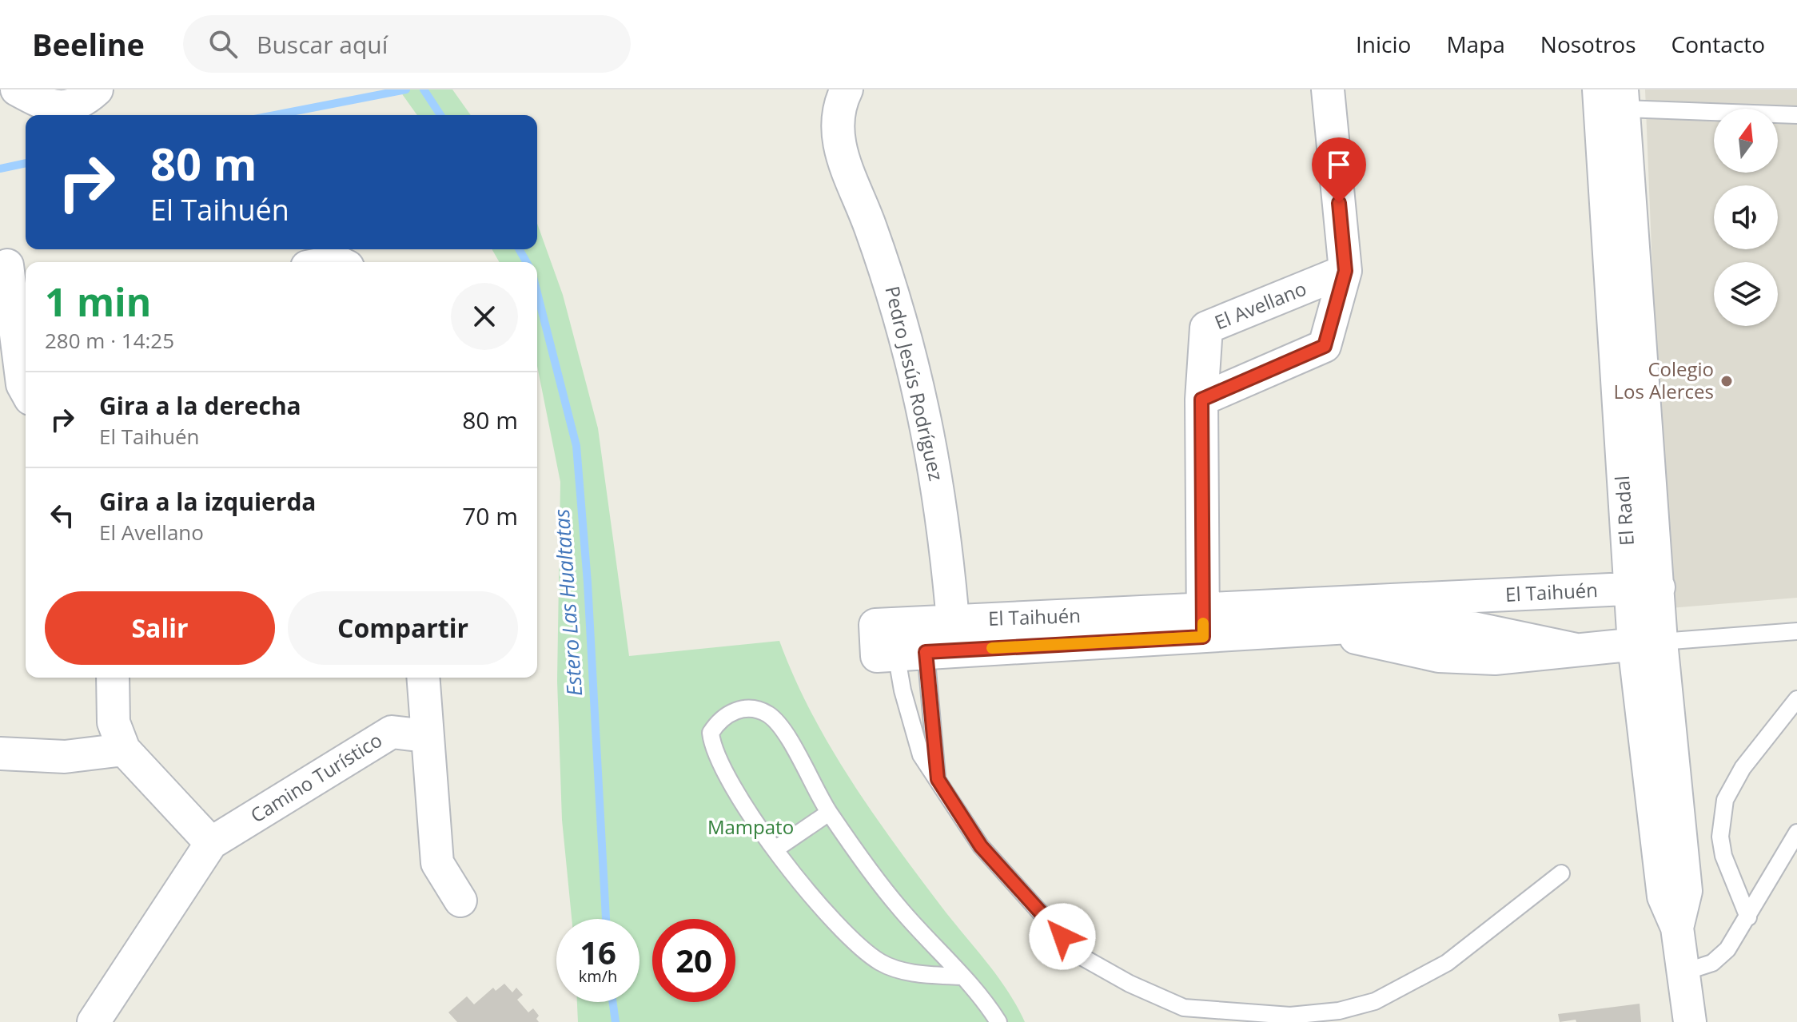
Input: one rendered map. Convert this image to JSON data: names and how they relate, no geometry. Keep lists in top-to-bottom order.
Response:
{
  "streets": {
    "street": [
      "El Avellano",
      "Pedro Jesús Rodríguez",
      "El Radal",
      "El Taihuén",
      "Camino Turístico"
    ]
  },
  "crossings": [
    ["El Avellano", "El Taihuén"],
    ["Pedro Jesús Rodríguez", "El Taihuén"],
    ["El Radal", "El Taihuén"]
  ],
  "water": ["Estero Las Hualtatas"],
  "parks": ["Mampato"],
  "places": ["Colegio Los Alerces"],
  "north": "top",
  "page": {
    "header": "Beeline",
    "search": "Buscar aquí",
    "nav": [
      "Inicio",
      "Mapa",
      "Nosotros",
      "Contacto"
    ],
    "turn": ["80 m", "El Taihuén"],
    "heading": ["1 min", "280 m · 14:25"],
    "list": [
      {
        "name": "Gira a la derecha",
        "note": "El Taihuén",
        "value": "80 m"
      },
      {
        "name": "Gira a la izquierda",
        "note": "El Avellano",
        "value": "70 m"
      }
    ],
    "buttons": ["Salir", "Compartir"],
    "speed": "16 km/h",
    "limit": "20"
  }
}
